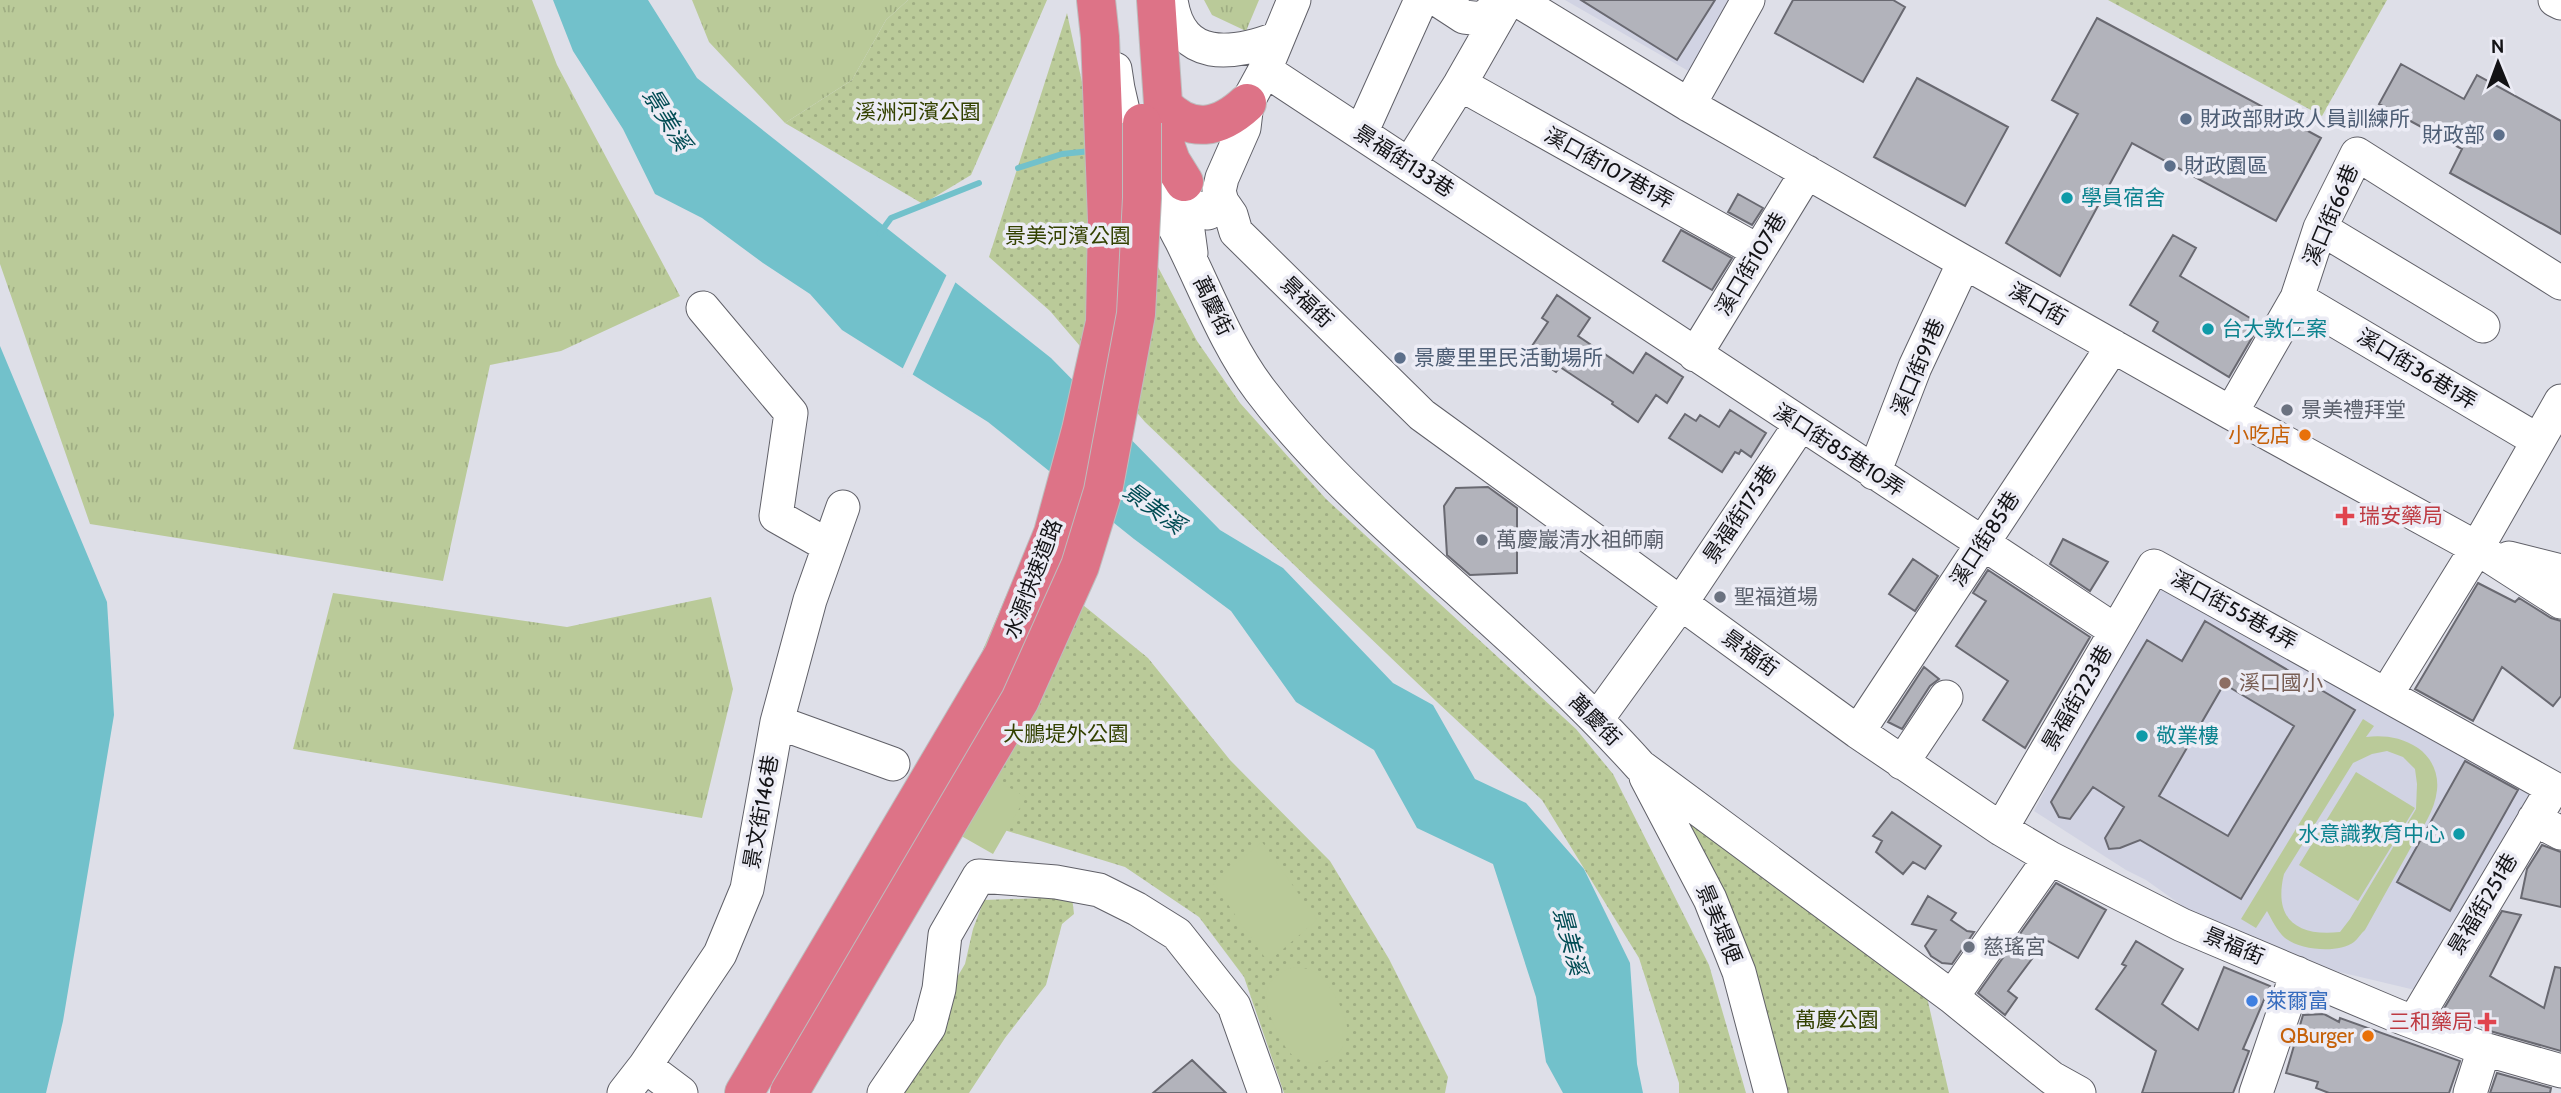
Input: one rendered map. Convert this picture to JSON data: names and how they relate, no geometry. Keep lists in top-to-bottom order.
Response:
{
  "streets": {
    "highway": ["水源快速道路"],
    "street": [
      "景福街133巷",
      "溪口街107巷1弄",
      "溪口街66巷",
      "溪口街107巷",
      "景福街",
      "溪口街",
      "萬慶街",
      "溪口街91巷",
      "溪口街36巷1弄",
      "溪口街85巷10弄",
      "景福街175巷",
      "溪口街85巷",
      "溪口街55巷4弄",
      "景福街223巷",
      "景文街146巷",
      "景福街251巷",
      "景美堤便"
    ]
  },
  "crossings": [
    ["景福街133巷", "溪口街107巷"],
    ["景福街133巷", "景福街"],
    ["景福街133巷", "溪口街85巷10弄"],
    ["溪口街107巷1弄", "溪口街107巷"],
    ["溪口街66巷", "溪口街"],
    ["溪口街66巷", "溪口街36巷1弄"],
    ["溪口街107巷", "溪口街"],
    ["溪口街107巷", "溪口街85巷10弄"],
    ["景福街", "景福街175巷"],
    ["景福街", "溪口街85巷"],
    ["景福街", "景福街223巷"],
    ["景福街", "景福街251巷"],
    ["溪口街", "溪口街91巷"],
    ["溪口街", "溪口街85巷"],
    ["萬慶街", "景福街175巷"],
    ["萬慶街", "景美堤便"],
    ["溪口街91巷", "溪口街85巷10弄"],
    ["溪口街85巷10弄", "景福街175巷"],
    ["溪口街85巷10弄", "溪口街85巷"],
    ["溪口街85巷10弄", "景福街223巷"],
    ["溪口街55巷4弄", "景福街223巷"],
    ["溪口街55巷4弄", "景福街251巷"]
  ],
  "water": ["景美溪"],
  "parks": [
    "溪洲河濱公園",
    "景美河濱公園",
    "大鵬堤外公園",
    "萬慶公園"
  ],
  "places": {
    "other": [
      "財政部財政人員訓練所",
      "財政部",
      "財政園區",
      "學員宿舍",
      "台大敦仁案",
      "景慶里里民活動場所",
      "景美禮拜堂",
      "小吃店",
      "萬慶巖清水祖師廟",
      "聖福道場",
      "溪口國小",
      "敬業樓",
      "水意識教育中心",
      "慈瑤宮",
      "萊爾富",
      "QBurger"
    ],
    "health": ["瑞安藥局", "三和藥局"]
  },
  "north": "top"
}
